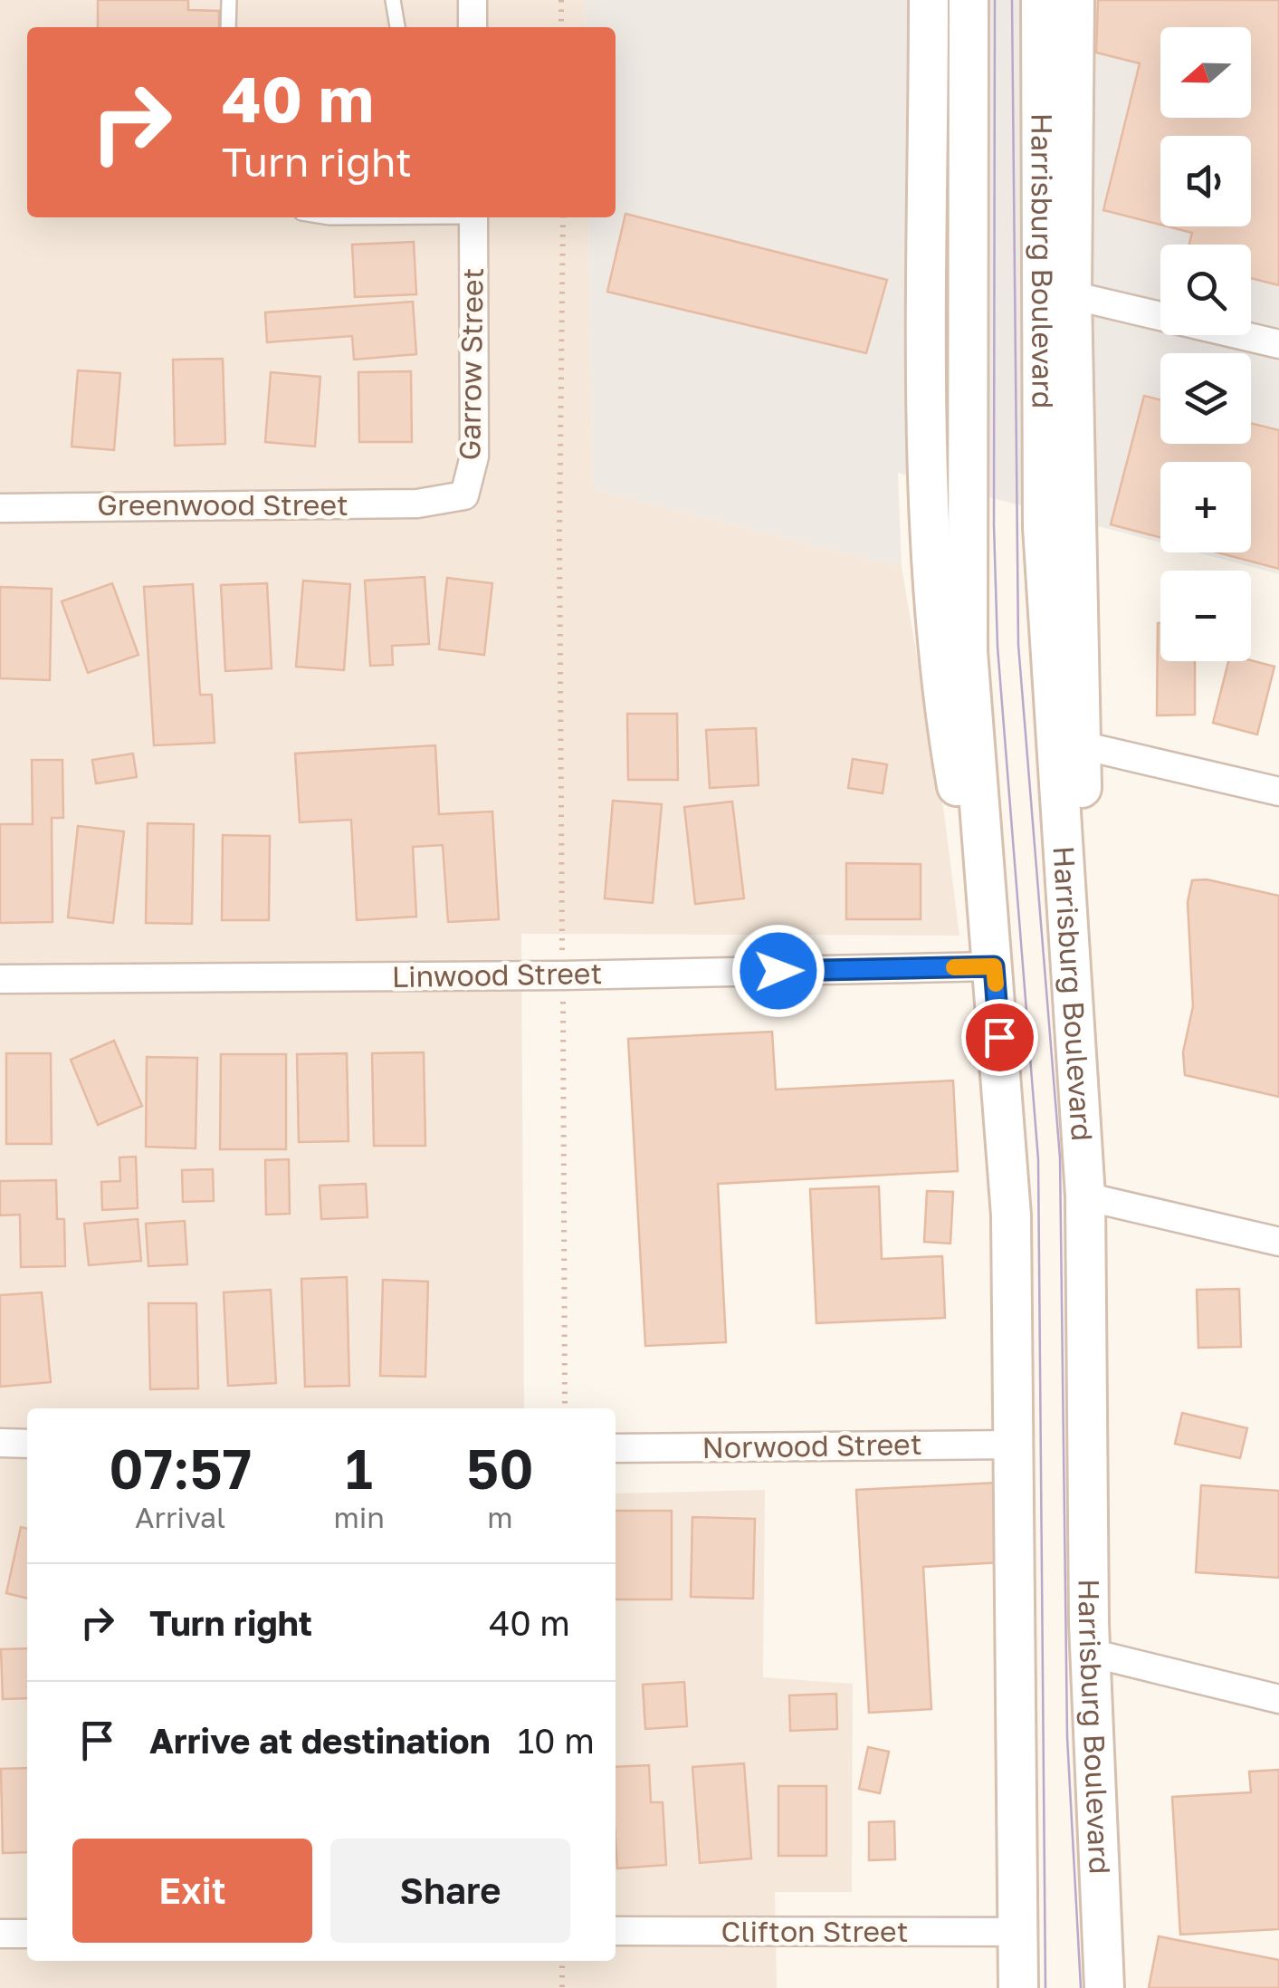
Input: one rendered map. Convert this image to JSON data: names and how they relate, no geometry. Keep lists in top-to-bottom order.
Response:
{
  "streets": {
    "main road": ["Harrisburg Boulevard"],
    "street": [
      "Garrow Street",
      "Greenwood Street",
      "Linwood Street",
      "Norwood Street",
      "Clifton Street"
    ]
  },
  "crossings": [
    ["Garrow Street", "Greenwood Street"]
  ],
  "north": "left",
  "page": {
    "map_buttons": ["+", "−"],
    "turn": ["40 m", "Turn right"],
    "eta": [
      "07:57",
      "Arrival",
      "1",
      "min",
      "50",
      "m"
    ],
    "list": [
      {
        "name": "Turn right",
        "value": "40 m"
      },
      {
        "name": "Arrive at destination",
        "value": "10 m"
      }
    ],
    "buttons": ["Exit", "Share"]
  }
}
